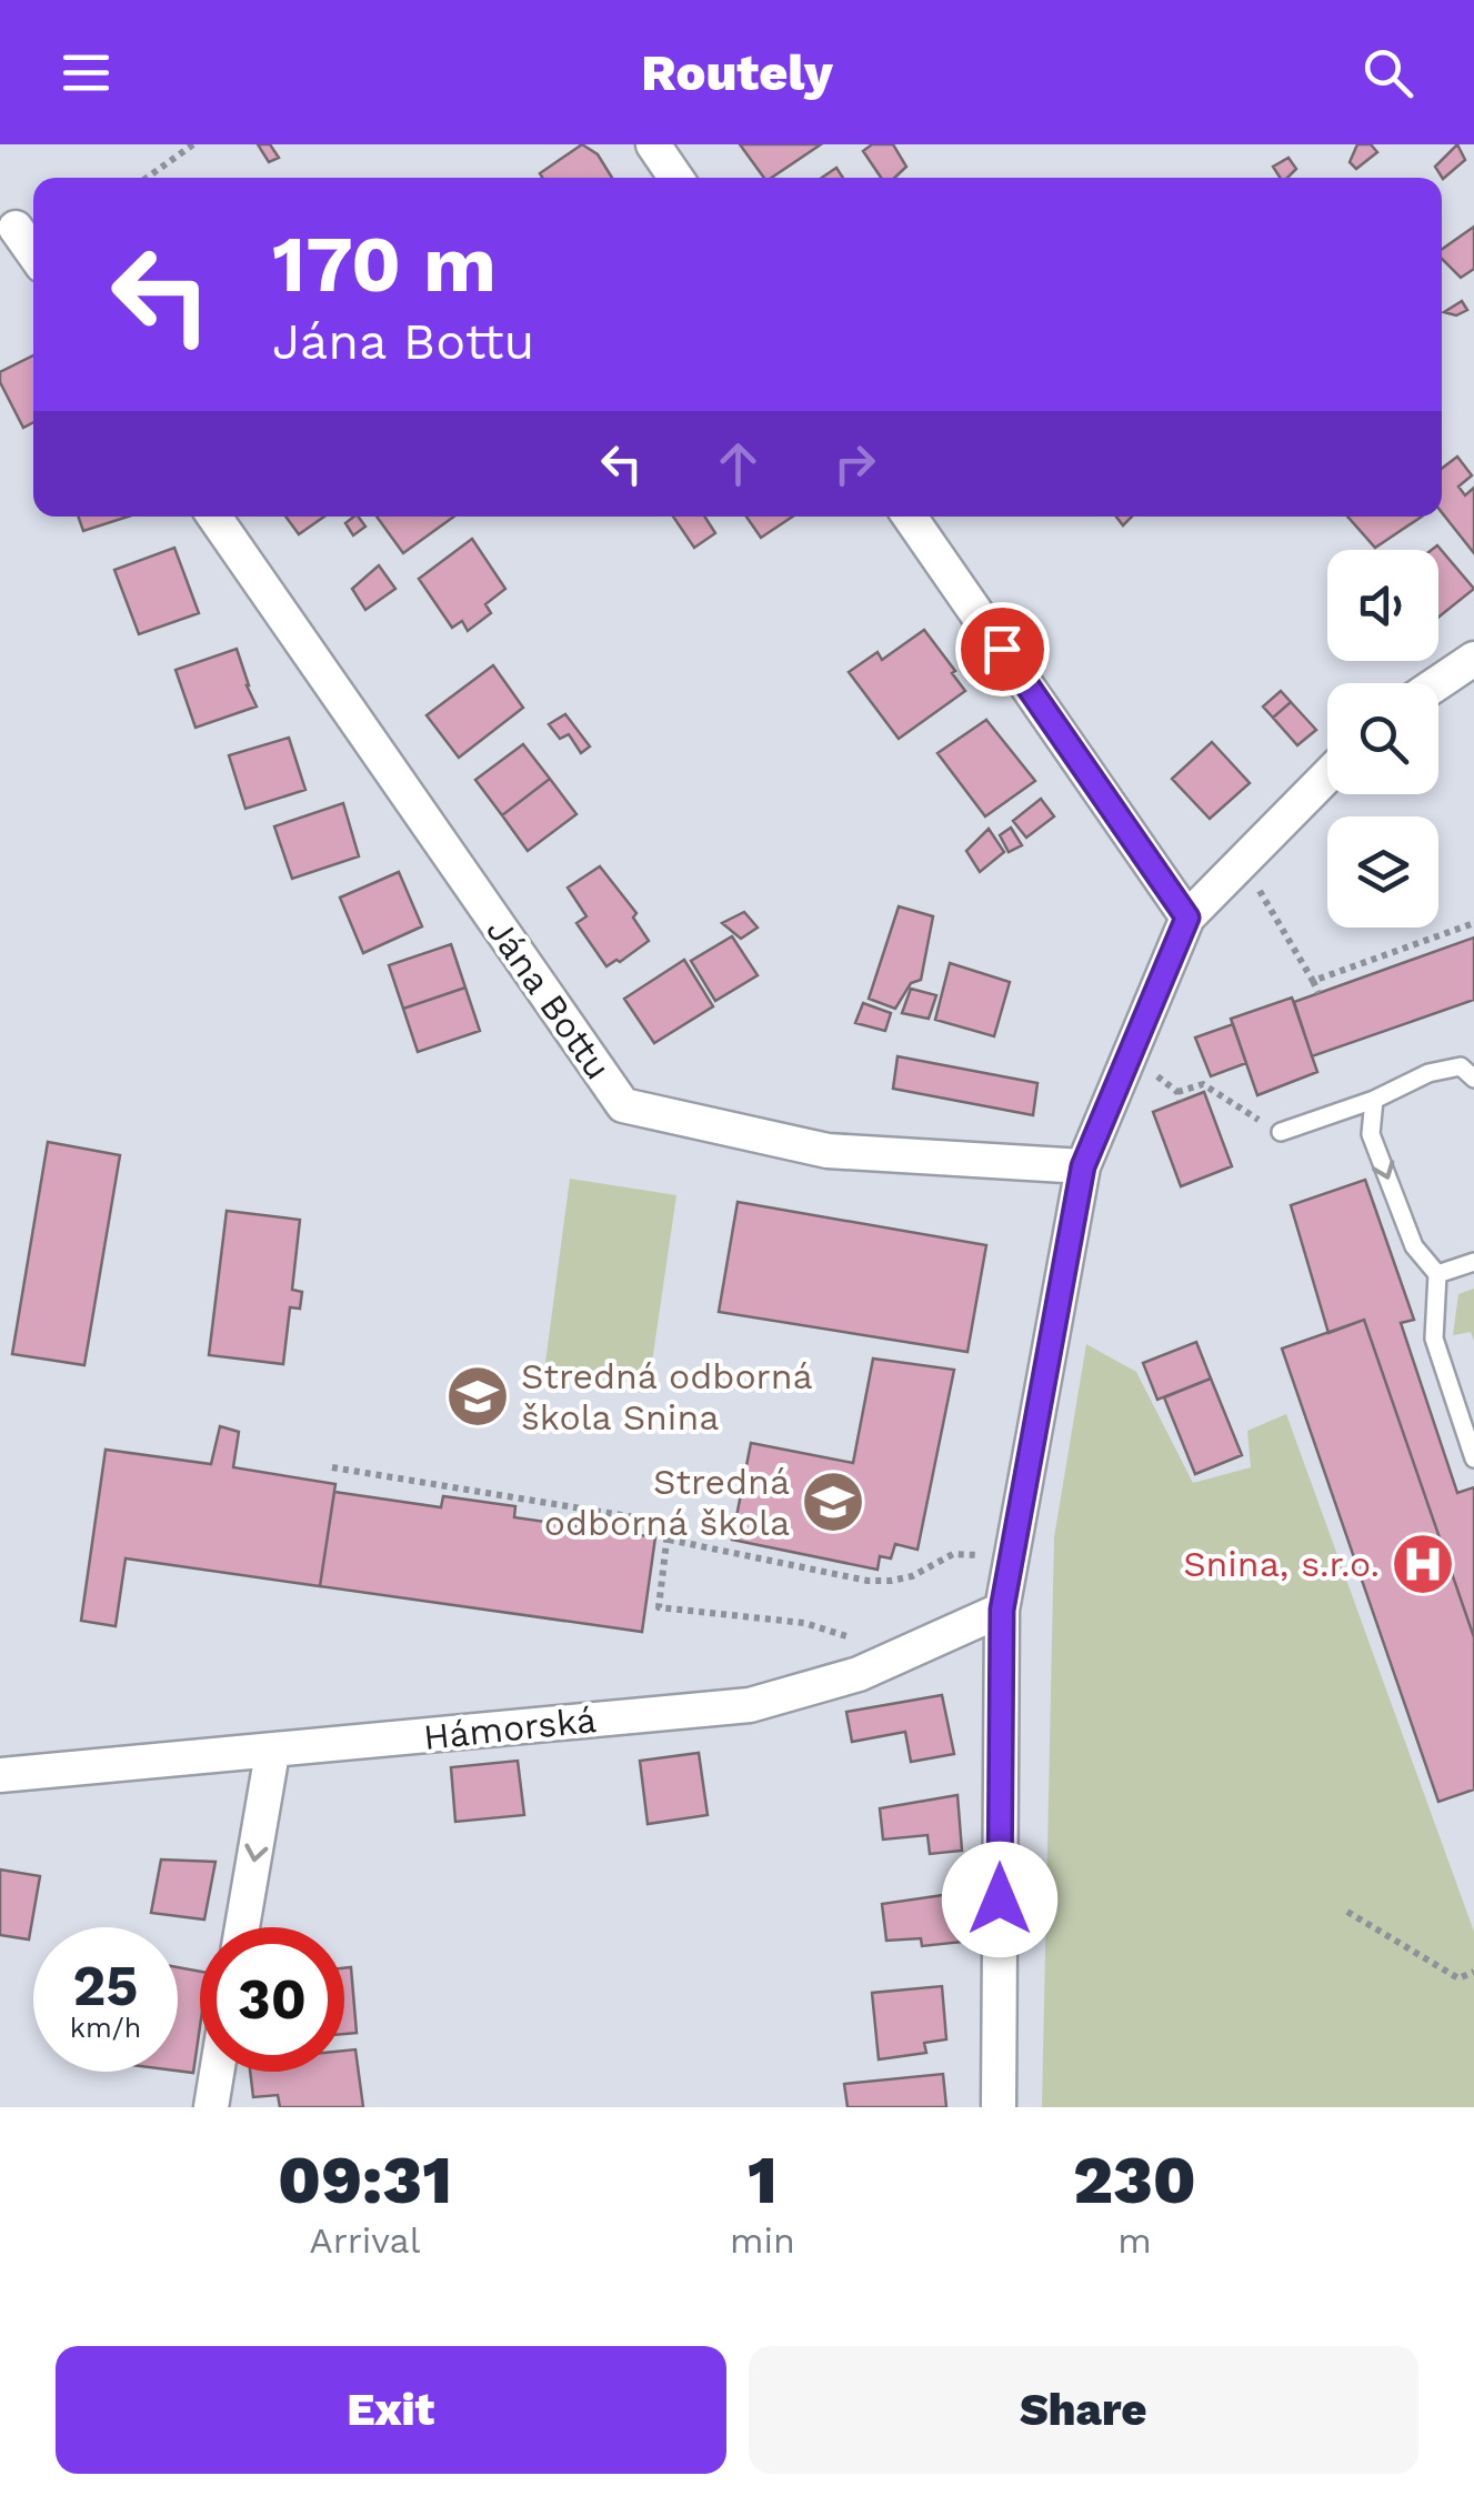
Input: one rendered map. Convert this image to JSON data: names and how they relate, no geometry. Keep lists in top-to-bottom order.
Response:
{
  "streets": {
    "street": ["Jána Bottu", "Hámorská"]
  },
  "places": {
    "school or university": ["Stredná odborná škola Snina", "Stredná odborná škola"],
    "hospital": ["Snina, s.r.o."]
  },
  "page": {
    "header": "Routely",
    "turn": ["170 m", "Jána Bottu"],
    "speed": "25 km/h",
    "limit": "30",
    "eta": [
      "09:31",
      "Arrival",
      "1",
      "min",
      "230",
      "m"
    ],
    "buttons": ["Exit", "Share"]
  }
}
